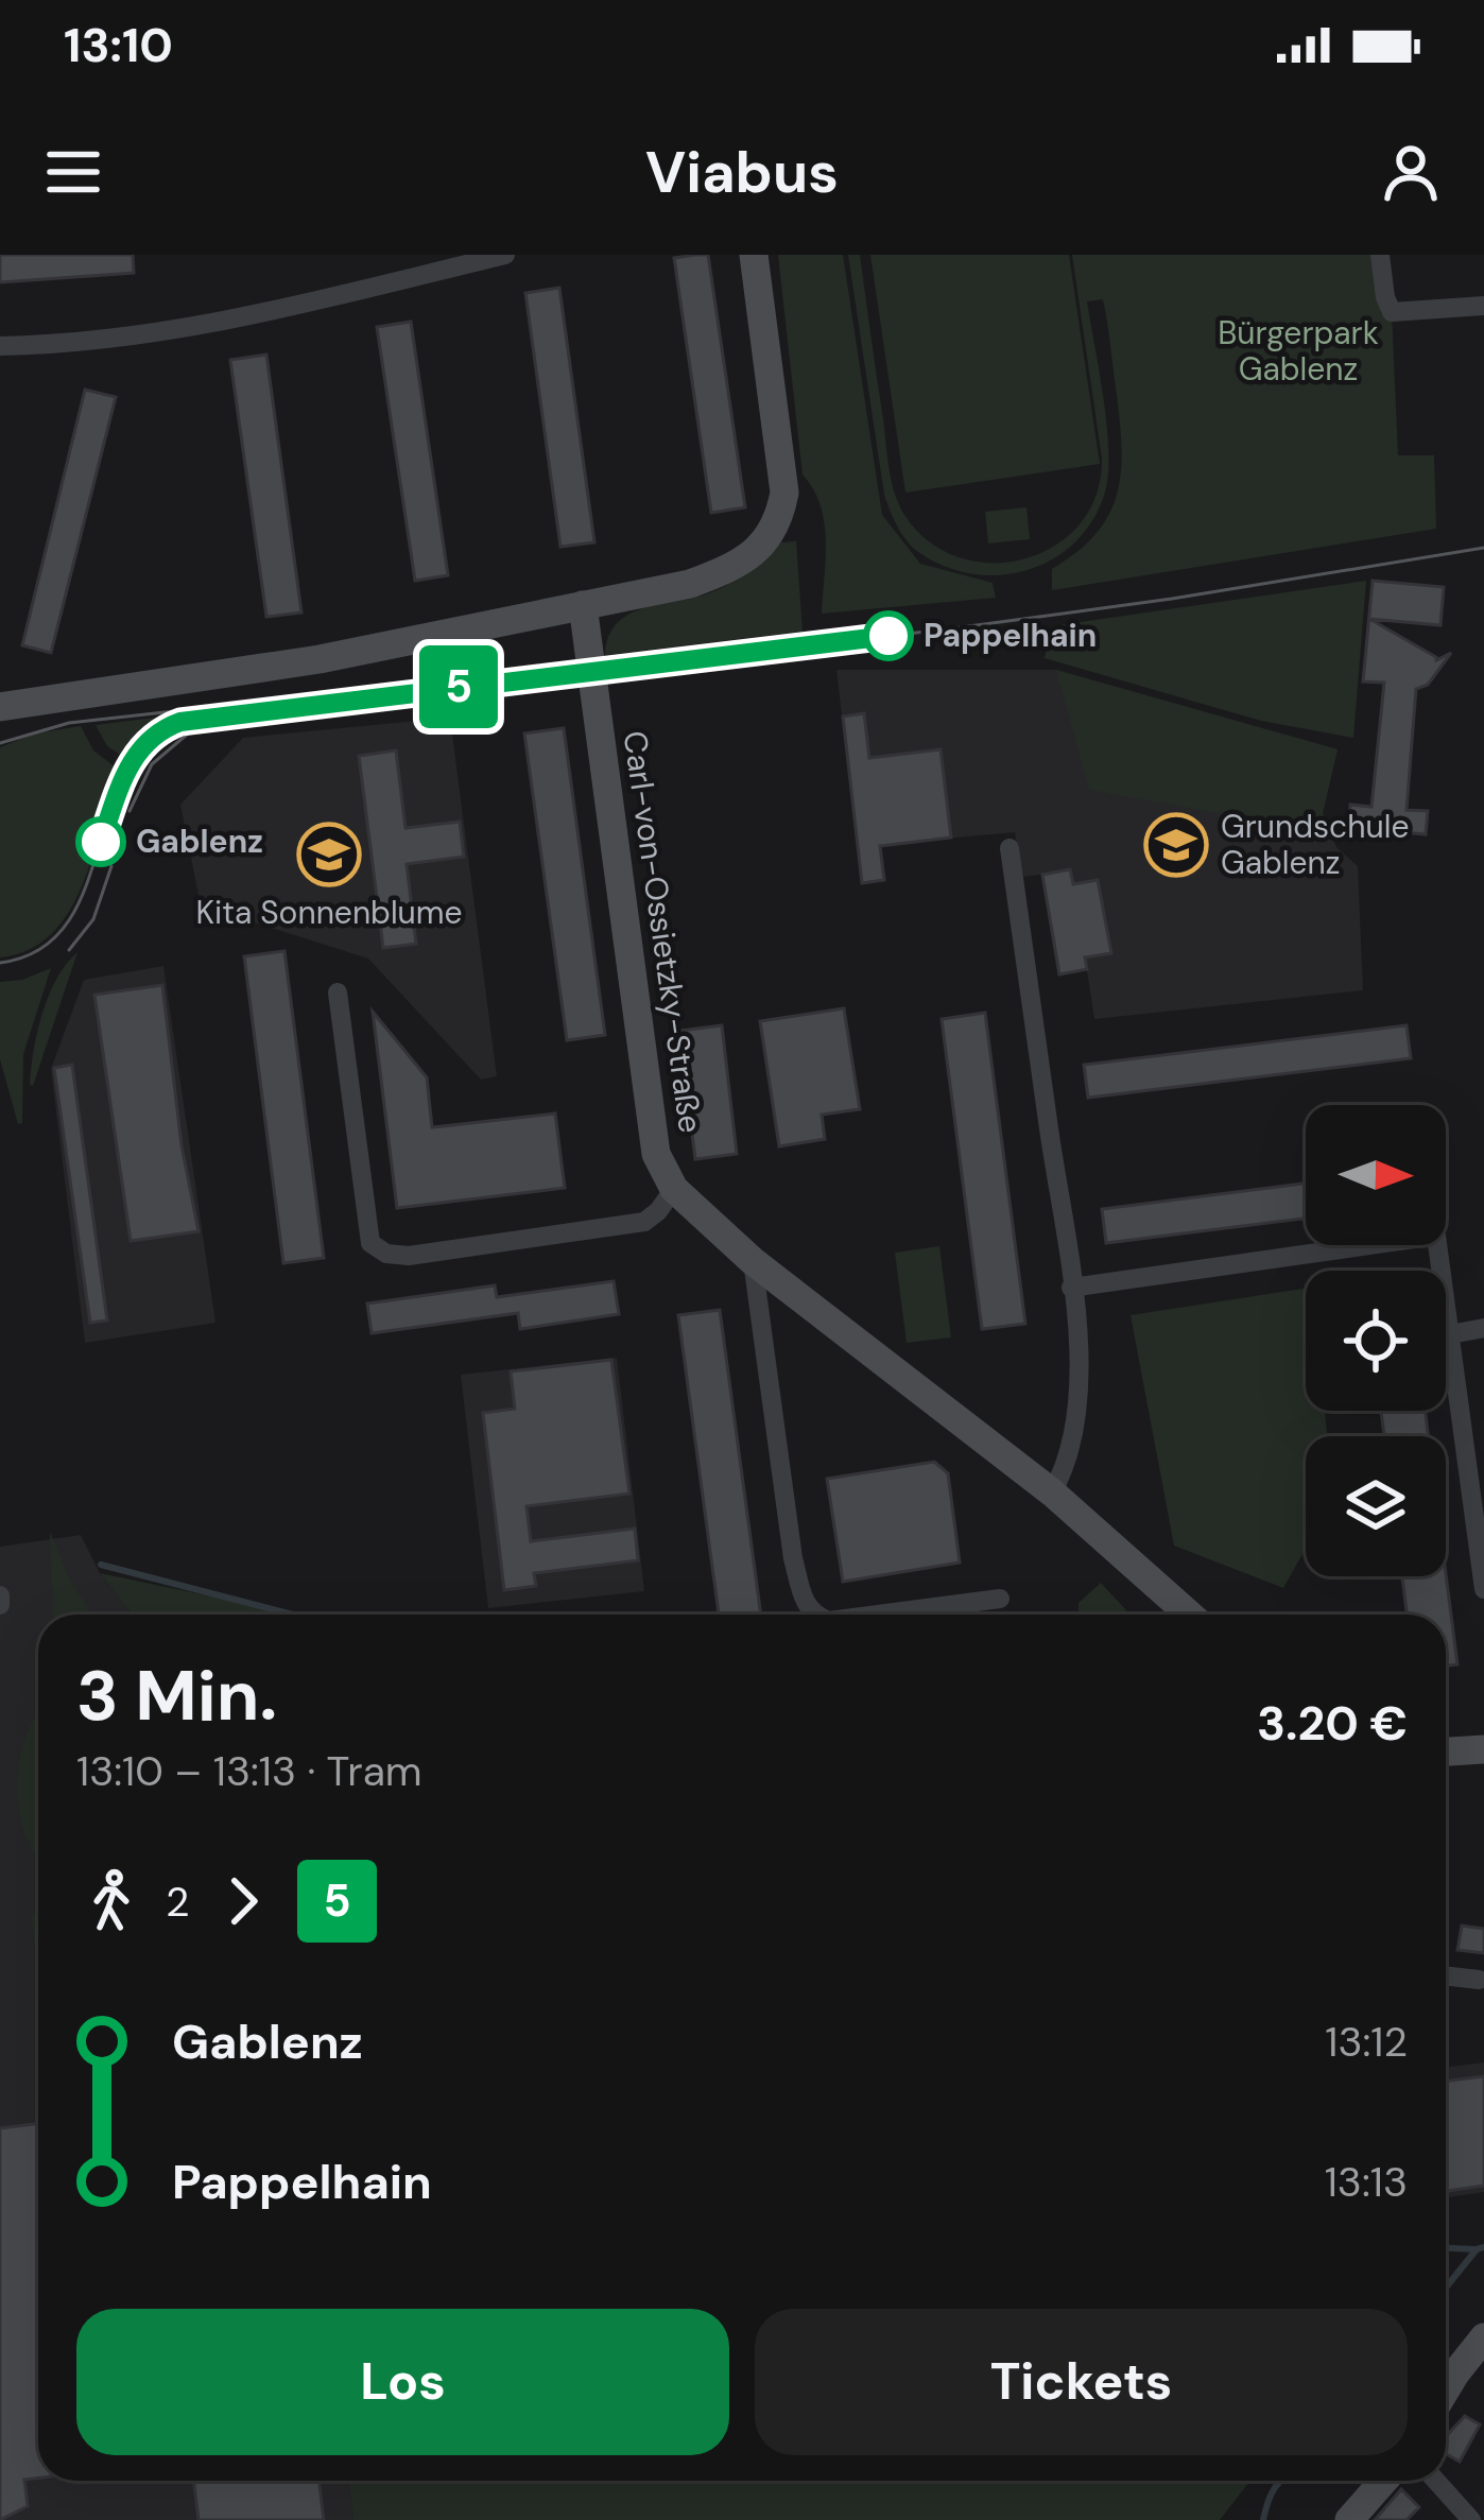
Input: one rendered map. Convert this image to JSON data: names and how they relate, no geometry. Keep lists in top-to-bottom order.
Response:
{
  "streets": {
    "street": ["Carl-von-Ossietzky-Straße"]
  },
  "parks": ["Bürgerpark Gablenz"],
  "places": {
    "other": ["Pappelhain", "Gablenz"],
    "school or university": ["Grundschule Gablenz", "Kita Sonnenblume"]
  },
  "lines": ["tram line 5"],
  "north": "right",
  "page": {
    "status": "13:10",
    "header": "Viabus",
    "on_map": "5",
    "heading": ["3 Min.", "13:10 – 13:13 · Tram", "3.20 €"],
    "legs": ["2", "5"],
    "list": [
      {
        "name": "Gablenz",
        "value": "13:12"
      },
      {
        "name": "Pappelhain",
        "value": "13:13"
      }
    ],
    "buttons": ["Los", "Tickets"]
  }
}
